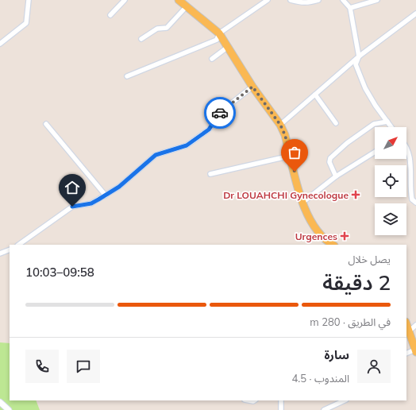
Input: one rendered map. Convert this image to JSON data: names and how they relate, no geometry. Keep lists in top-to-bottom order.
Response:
{
  "places": {
    "health": ["Dr LOUAHCHI Gynecologue", "Urgences"]
  },
  "north": "top right",
  "page": {
    "heading": ["2 دقيقة", "يصل خلال", "09:58–10:03"],
    "panel": ["سارة", "المندوب · 4.5"],
    "bar": "في الطريق · 280 m"
  }
}
